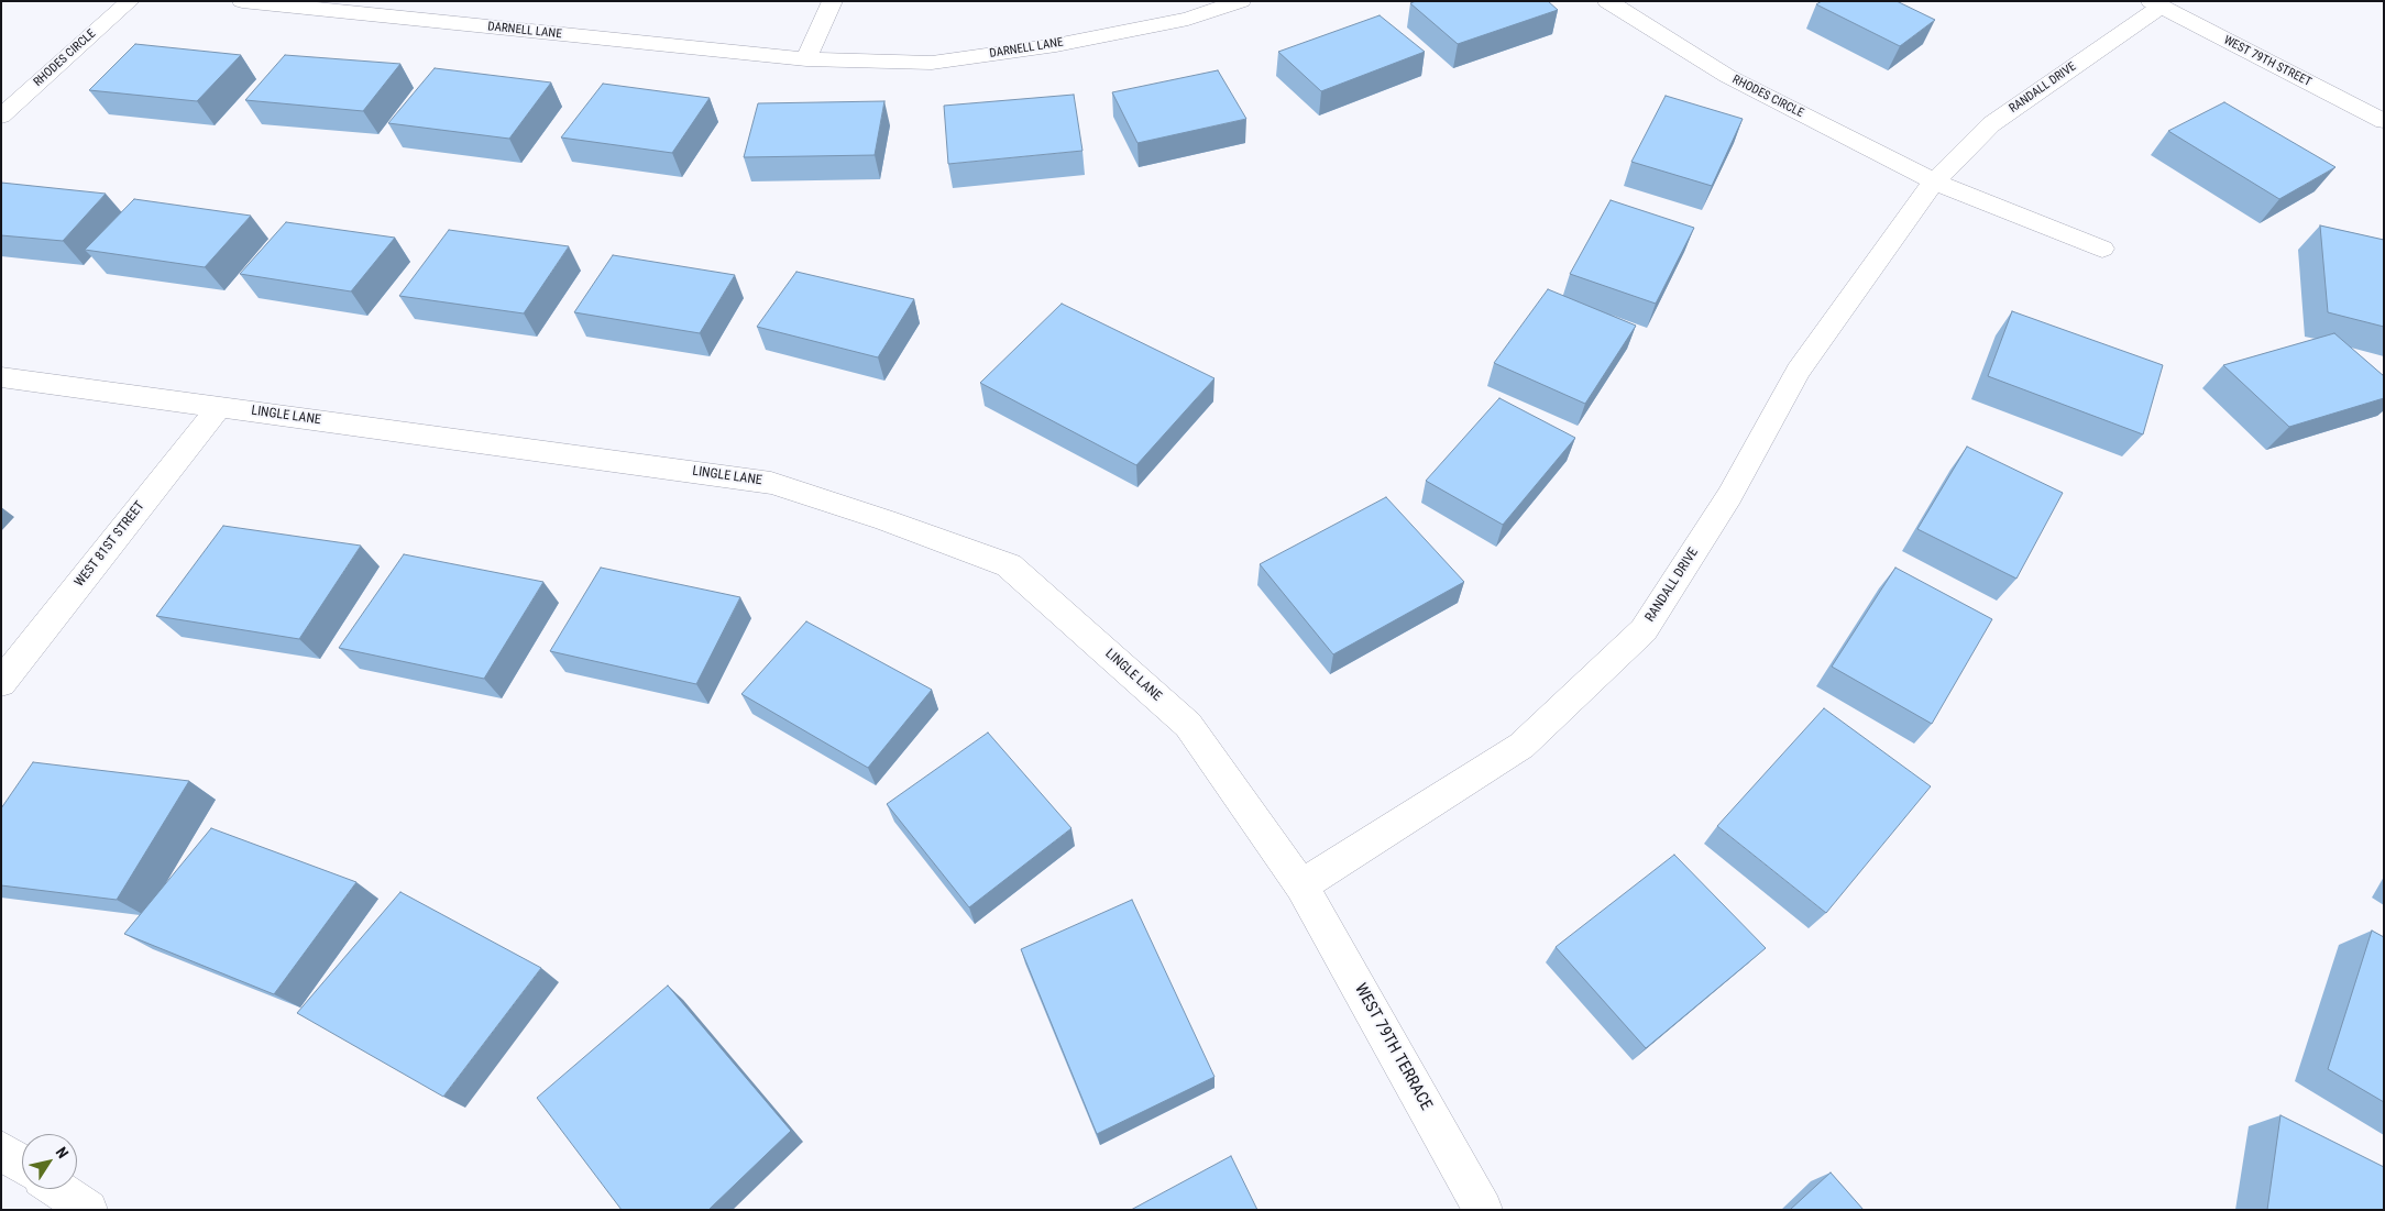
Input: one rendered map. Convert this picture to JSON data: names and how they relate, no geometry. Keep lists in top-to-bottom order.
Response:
{
  "streets": {
    "street": [
      "DARNELL LANE",
      "RHODES CIRCLE",
      "WEST 79TH STREET",
      "RANDALL DRIVE",
      "LINGLE LANE",
      "WEST 81ST STREET",
      "WEST 79TH TERRACE"
    ]
  },
  "crossings": [
    ["RHODES CIRCLE", "RANDALL DRIVE"],
    ["WEST 79TH STREET", "RANDALL DRIVE"],
    ["RANDALL DRIVE", "LINGLE LANE"],
    ["RANDALL DRIVE", "WEST 79TH TERRACE"],
    ["LINGLE LANE", "WEST 81ST STREET"],
    ["LINGLE LANE", "WEST 79TH TERRACE"]
  ],
  "north": "top right"
}
